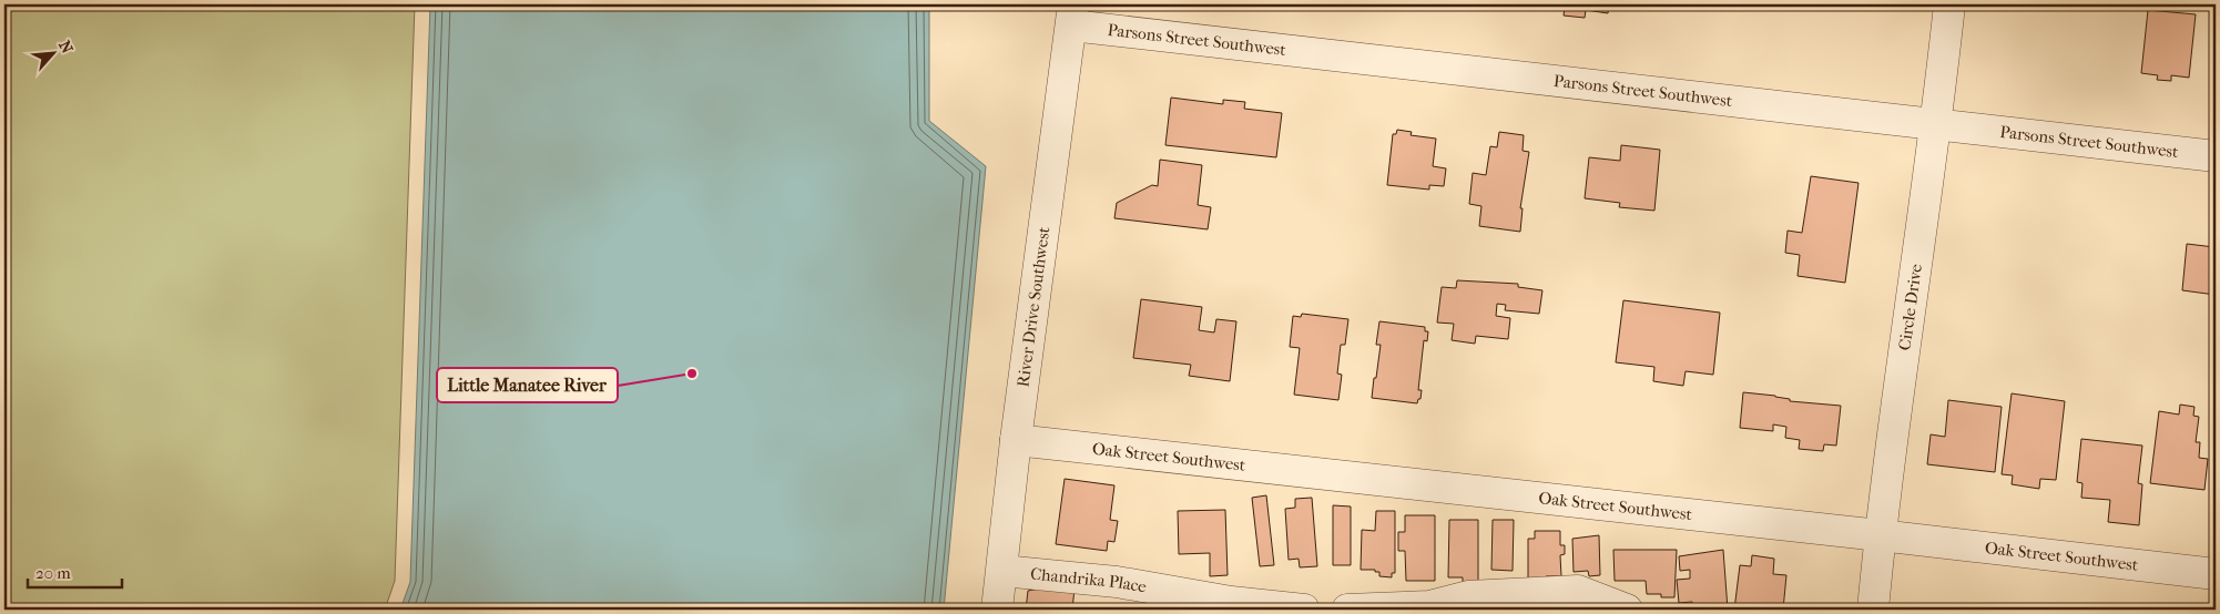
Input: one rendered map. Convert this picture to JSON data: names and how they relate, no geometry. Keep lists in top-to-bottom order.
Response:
{
  "streets": {
    "street": [
      "Parsons Street Southwest",
      "River Drive Southwest",
      "Circle Drive",
      "Oak Street Southwest",
      "Chandrika Place"
    ]
  },
  "crossings": [
    ["Parsons Street Southwest", "River Drive Southwest"],
    ["Parsons Street Southwest", "Circle Drive"],
    ["River Drive Southwest", "Oak Street Southwest"],
    ["River Drive Southwest", "Chandrika Place"],
    ["Circle Drive", "Oak Street Southwest"]
  ],
  "places": ["Little Manatee River"],
  "scale_bar": "20 m",
  "north": "top right"
}
